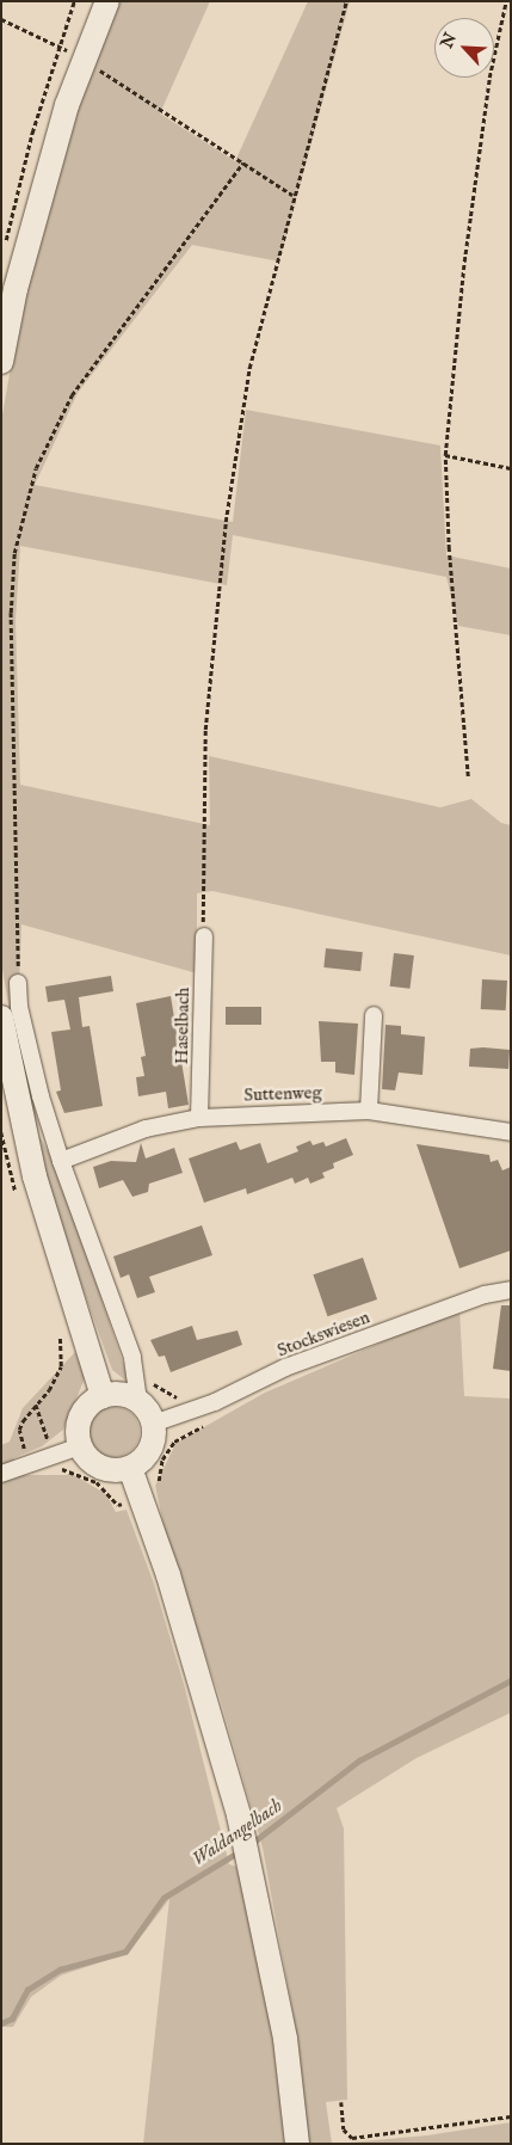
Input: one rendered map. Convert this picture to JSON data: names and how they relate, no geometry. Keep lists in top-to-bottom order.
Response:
{
  "streets": {
    "street": ["Haselbach", "Suttenweg", "Stockswiesen"]
  },
  "crossings": [
    ["Haselbach", "Suttenweg"]
  ],
  "water": ["Waldangelbach"],
  "north": "top left"
}
